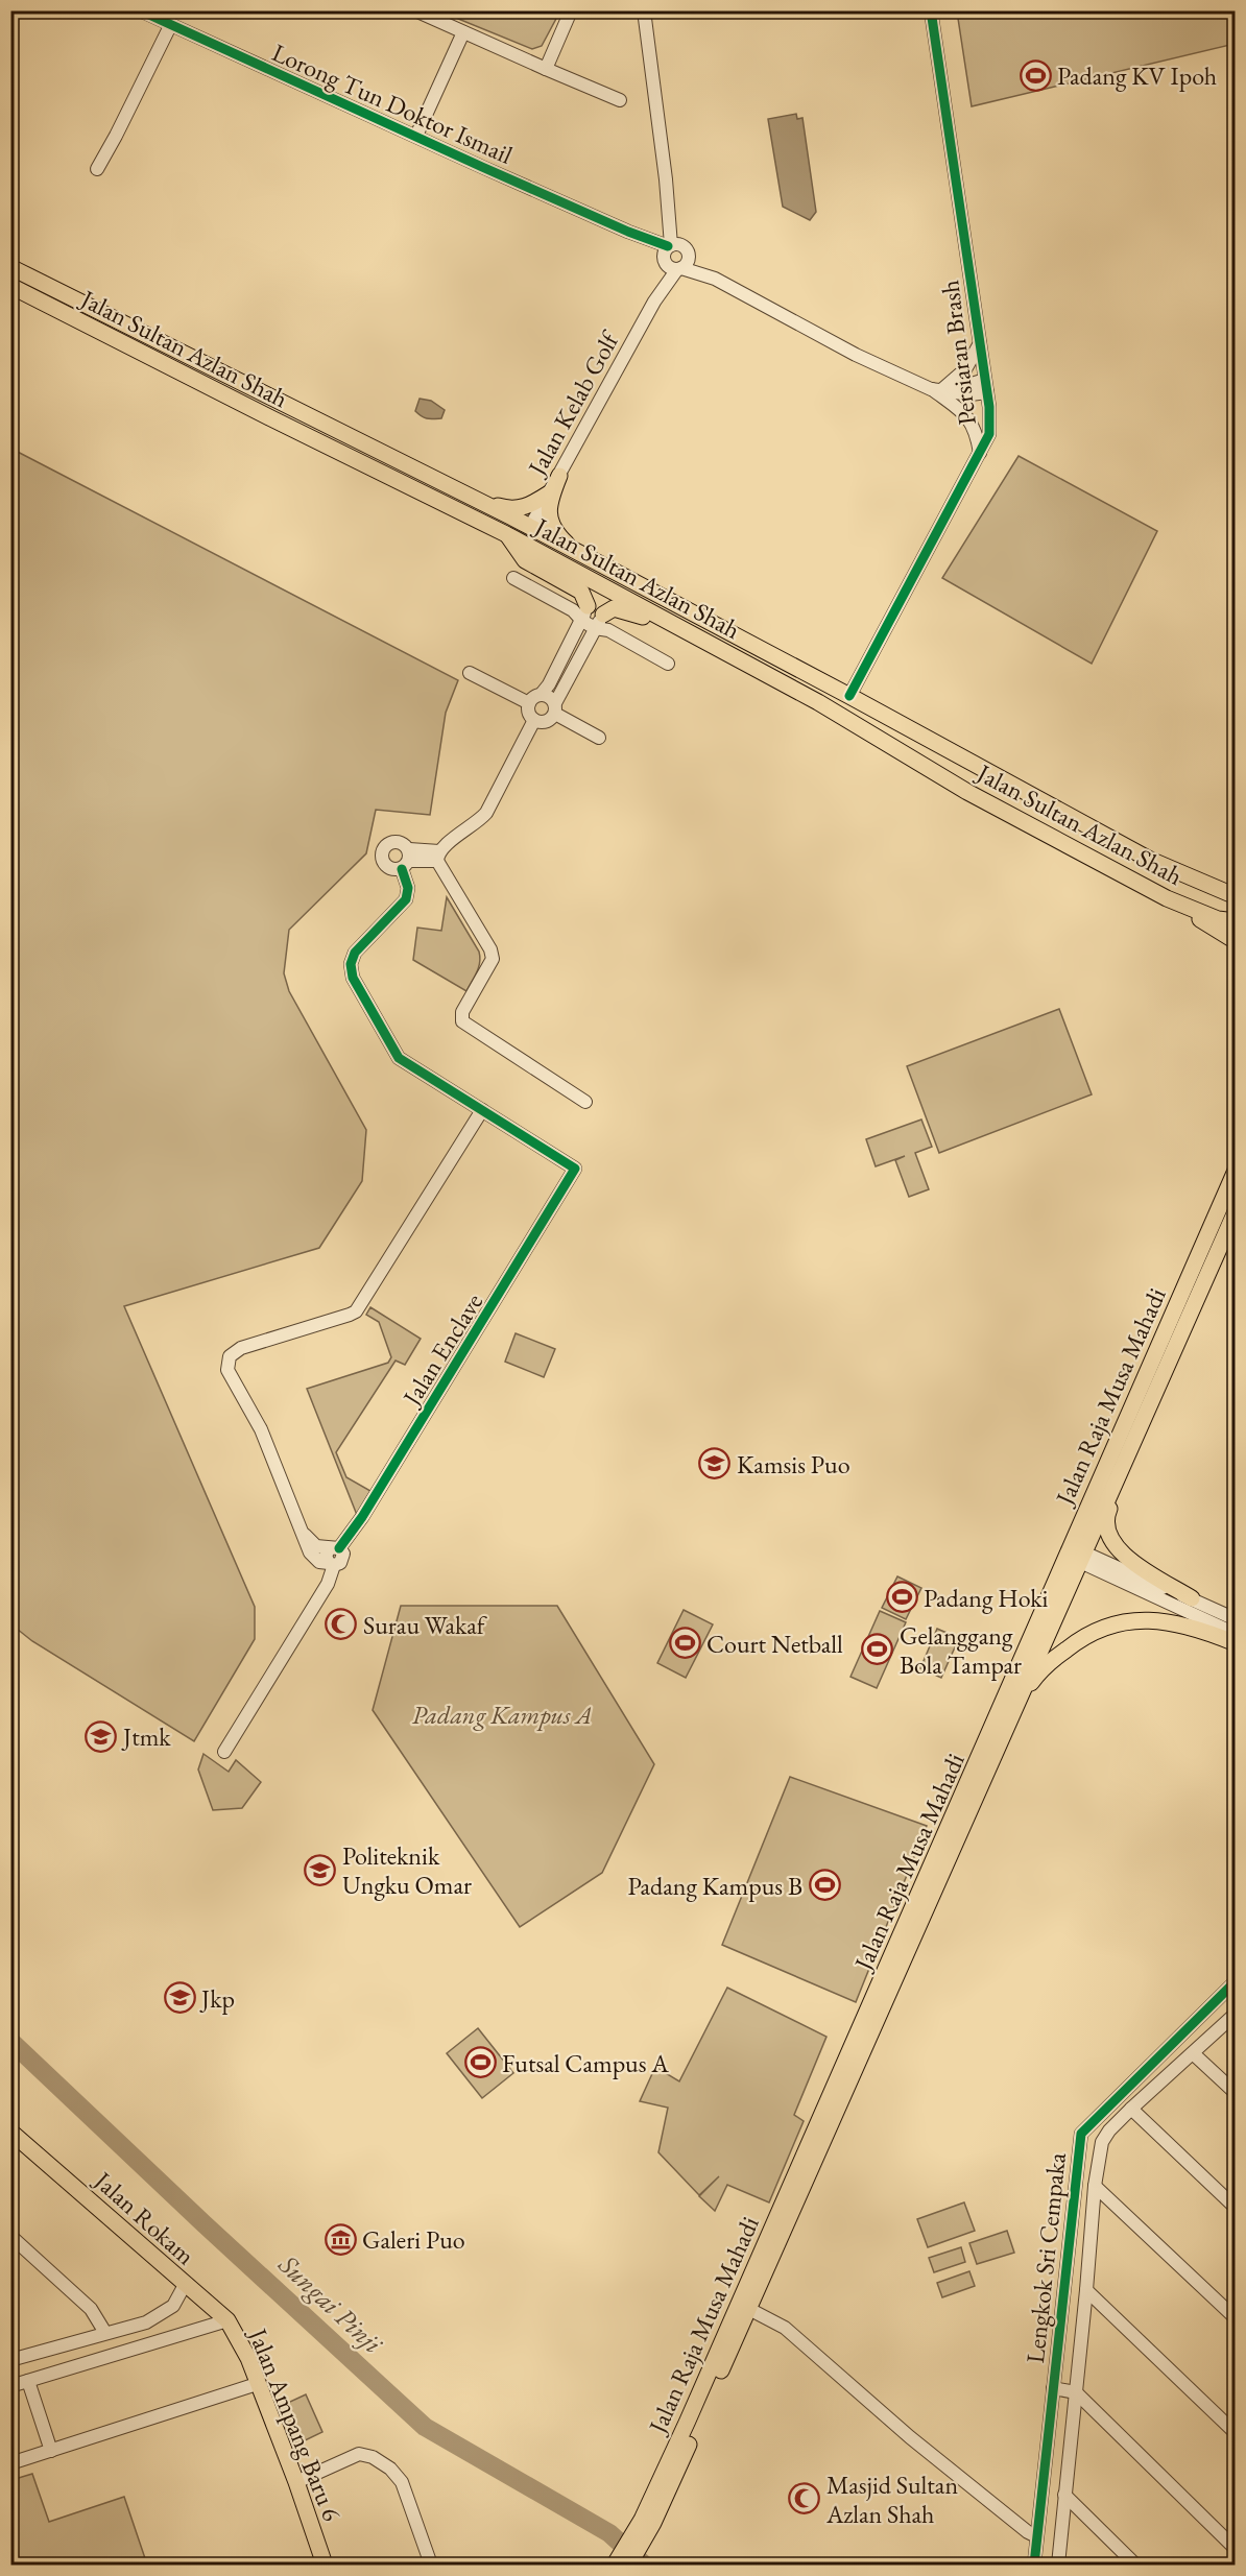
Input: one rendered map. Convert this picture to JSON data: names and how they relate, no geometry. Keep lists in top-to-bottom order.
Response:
{
  "streets": {
    "main road": [
      "Jalan Sultan Azlan Shah",
      "Jalan Raja Musa Mahadi",
      "Jalan Rokam",
      "Jalan Ampang Baru 6"
    ],
    "street": [
      "Lorong Tun Doktor Ismail",
      "Persiaran Brash",
      "Jalan Kelab Golf",
      "Jalan Enclave",
      "Lengkok Sri Cempaka"
    ]
  },
  "crossings": [
    ["Lorong Tun Doktor Ismail", "Persiaran Brash"],
    ["Lorong Tun Doktor Ismail", "Jalan Kelab Golf"],
    ["Jalan Sultan Azlan Shah", "Persiaran Brash"],
    ["Jalan Sultan Azlan Shah", "Jalan Kelab Golf"],
    ["Jalan Rokam", "Jalan Ampang Baru 6"]
  ],
  "water": ["Sungai Pinji"],
  "parks": ["Padang Kampus A"],
  "places": {
    "sports": [
      "Padang KV Ipoh",
      "Padang Hoki",
      "Court Netball",
      "Gelanggang Bola Tampar",
      "Padang Kampus B",
      "Futsal Campus A"
    ],
    "school or university": [
      "Kamsis Puo",
      "Jtmk",
      "Politeknik Ungku Omar",
      "Jkp"
    ],
    "mosque": ["Surau Wakaf", "Masjid Sultan Azlan Shah"],
    "museum": ["Galeri Puo"]
  }
}
